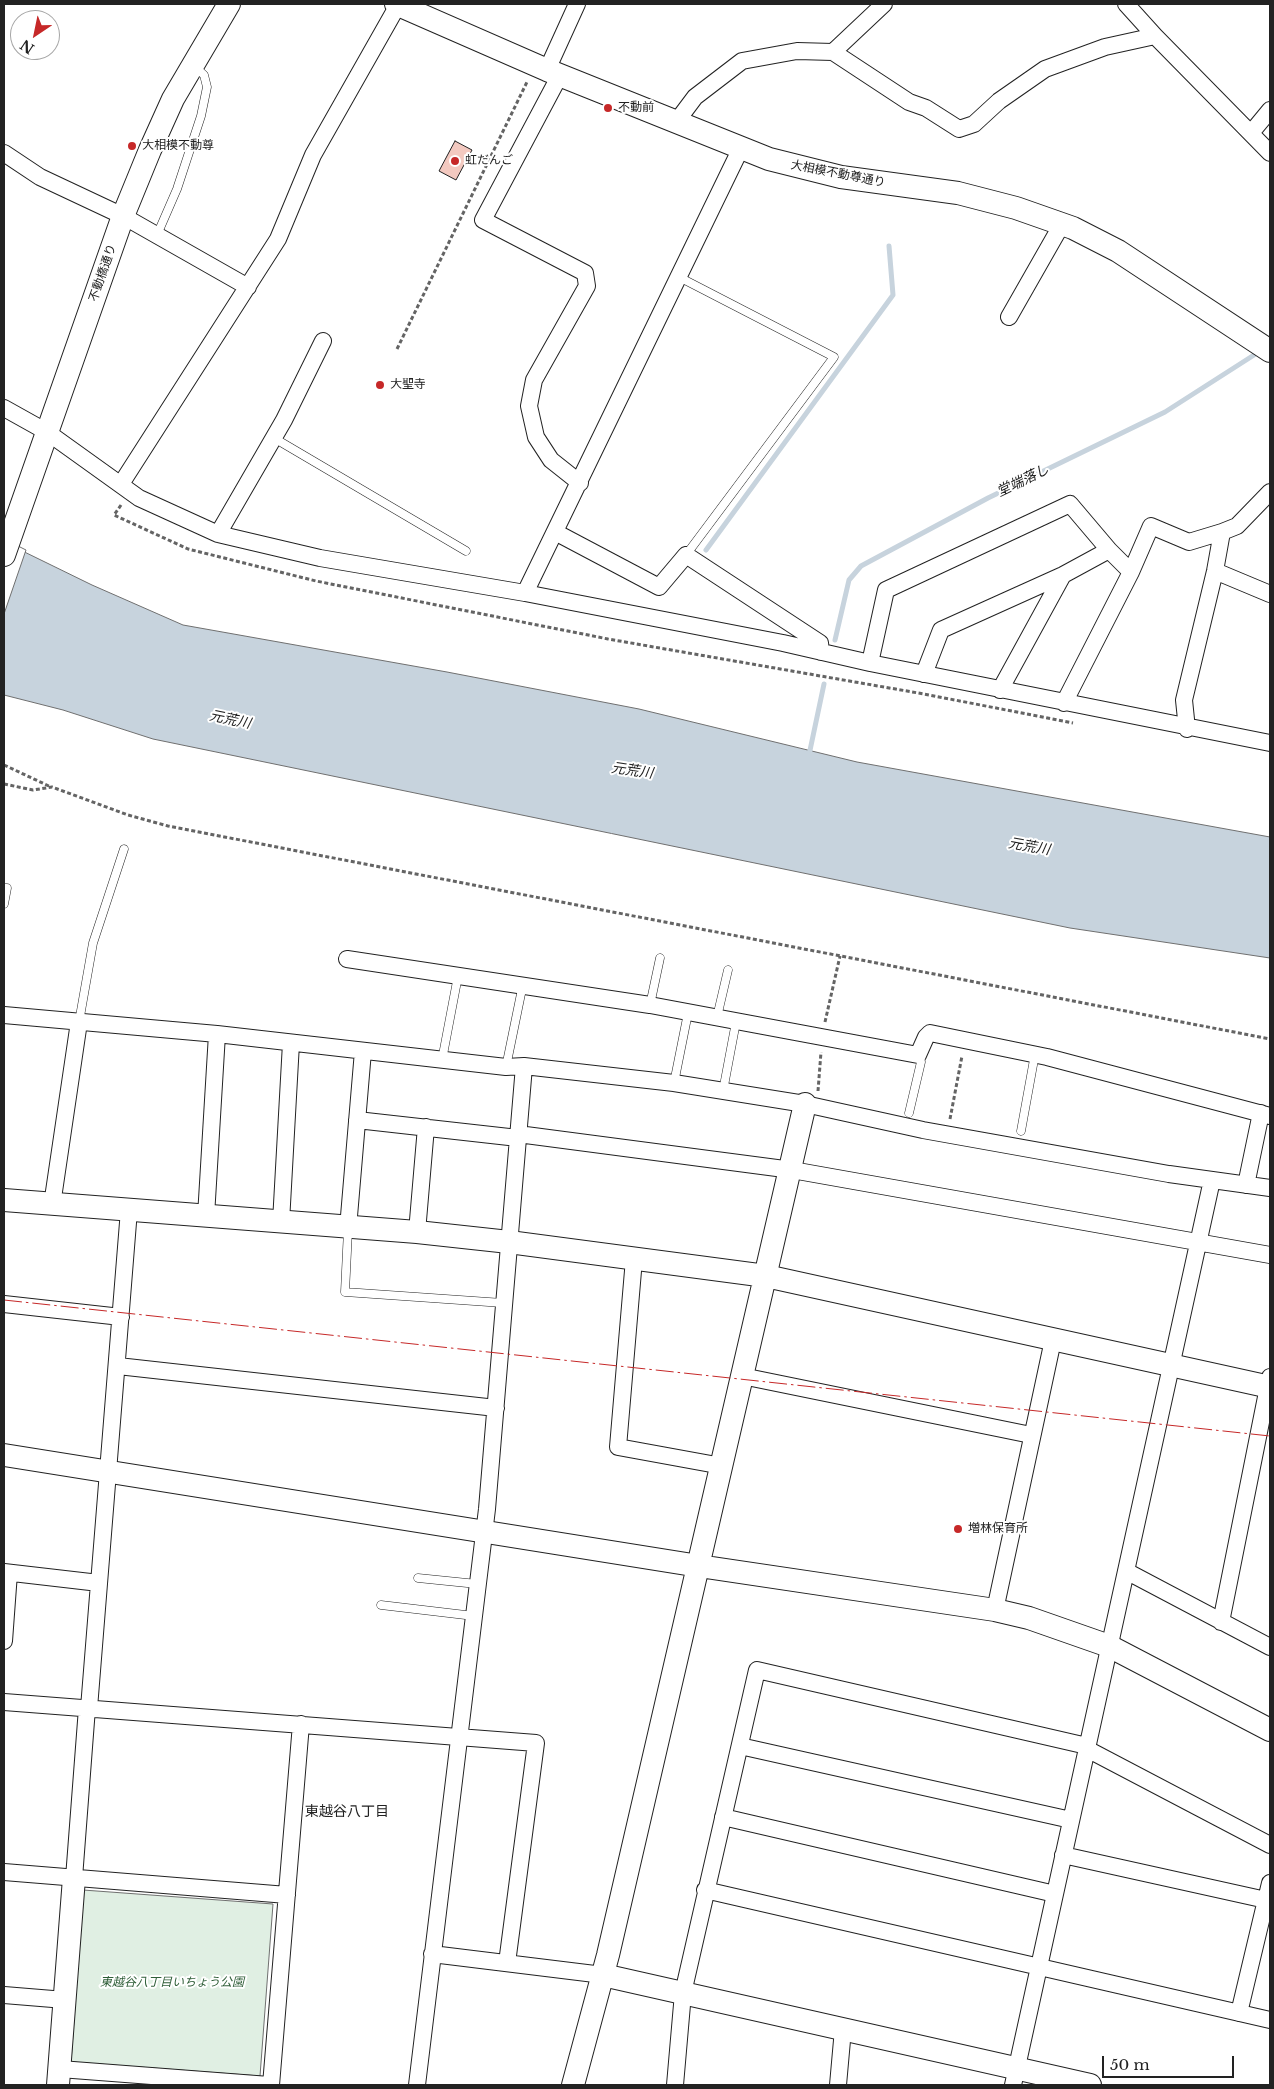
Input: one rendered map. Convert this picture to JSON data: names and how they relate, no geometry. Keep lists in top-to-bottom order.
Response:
{
  "streets": {
    "street": ["大相模不動尊通り", "不動橋通り"]
  },
  "districts": ["東越谷八丁目"],
  "water": ["堂端落し", "元荒川"],
  "parks": ["東越谷八丁目いちょう公園"],
  "places": [
    "不動前",
    "大相模不動尊",
    "虹だんご",
    "大聖寺",
    "増林保育所"
  ],
  "scale_bar": "50 m",
  "north": "bottom left"
}
